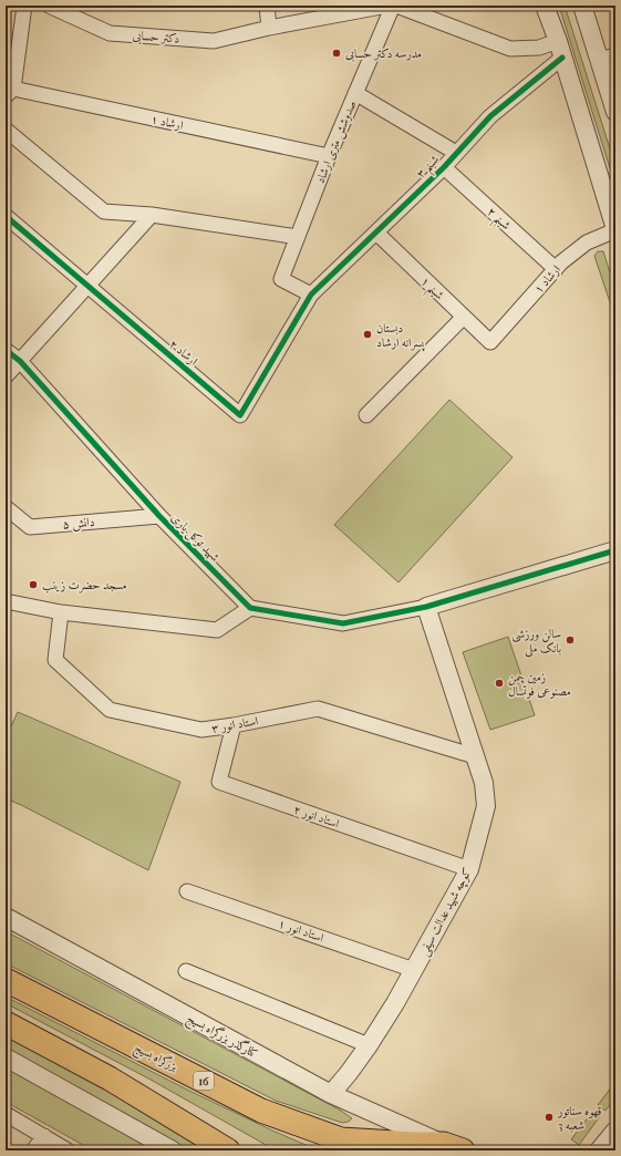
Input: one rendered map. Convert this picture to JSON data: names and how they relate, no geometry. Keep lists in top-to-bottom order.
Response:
{
  "streets": {
    "highway": ["بزرگراه بسیج", "16"],
    "street": [
      "دکتر حسابی",
      "ارشاد ۱",
      "صدوشش متری ارشاد",
      "شبنم ۳",
      "شبنم ۲",
      "شبنم ۱",
      "ارشاد ۲",
      "دانش ۵",
      "شهید توکل یاری",
      "استاد انور ۳",
      "استاد انور ۲",
      "کوچه شهید عدالت سیفی",
      "استاد انور ۱",
      "کنارگذر بزرگراه بسیج"
    ]
  },
  "crossings": [
    ["ارشاد ۱", "صدوشش متری ارشاد"],
    ["ارشاد ۱", "شبنم ۲"],
    ["ارشاد ۱", "شبنم ۱"],
    ["صدوشش متری ارشاد", "شبنم ۳"],
    ["صدوشش متری ارشاد", "ارشاد ۲"],
    ["شبنم ۳", "شبنم ۲"],
    ["شبنم ۳", "شبنم ۱"],
    ["شبنم ۳", "ارشاد ۲"],
    ["دانش ۵", "شهید توکل یاری"],
    ["استاد انور ۳", "استاد انور ۲"],
    ["استاد انور ۳", "کوچه شهید عدالت سیفی"],
    ["استاد انور ۲", "کوچه شهید عدالت سیفی"],
    ["کوچه شهید عدالت سیفی", "استاد انور ۱"],
    ["کوچه شهید عدالت سیفی", "کنارگذر بزرگراه بسیج"],
    ["کنارگذر بزرگراه بسیج", "16"],
    ["بزرگراه بسیج", "16"]
  ],
  "places": [
    "مدرسه دکتر حسابی",
    "دبستان پسرانه ارشاد",
    "مسجد حضرت زینب",
    "سالن ورزشی بانک ملی",
    "زمین چمن مصنوعی فوتسال",
    "قهوه سناتور شعبه 3"
  ]
}
